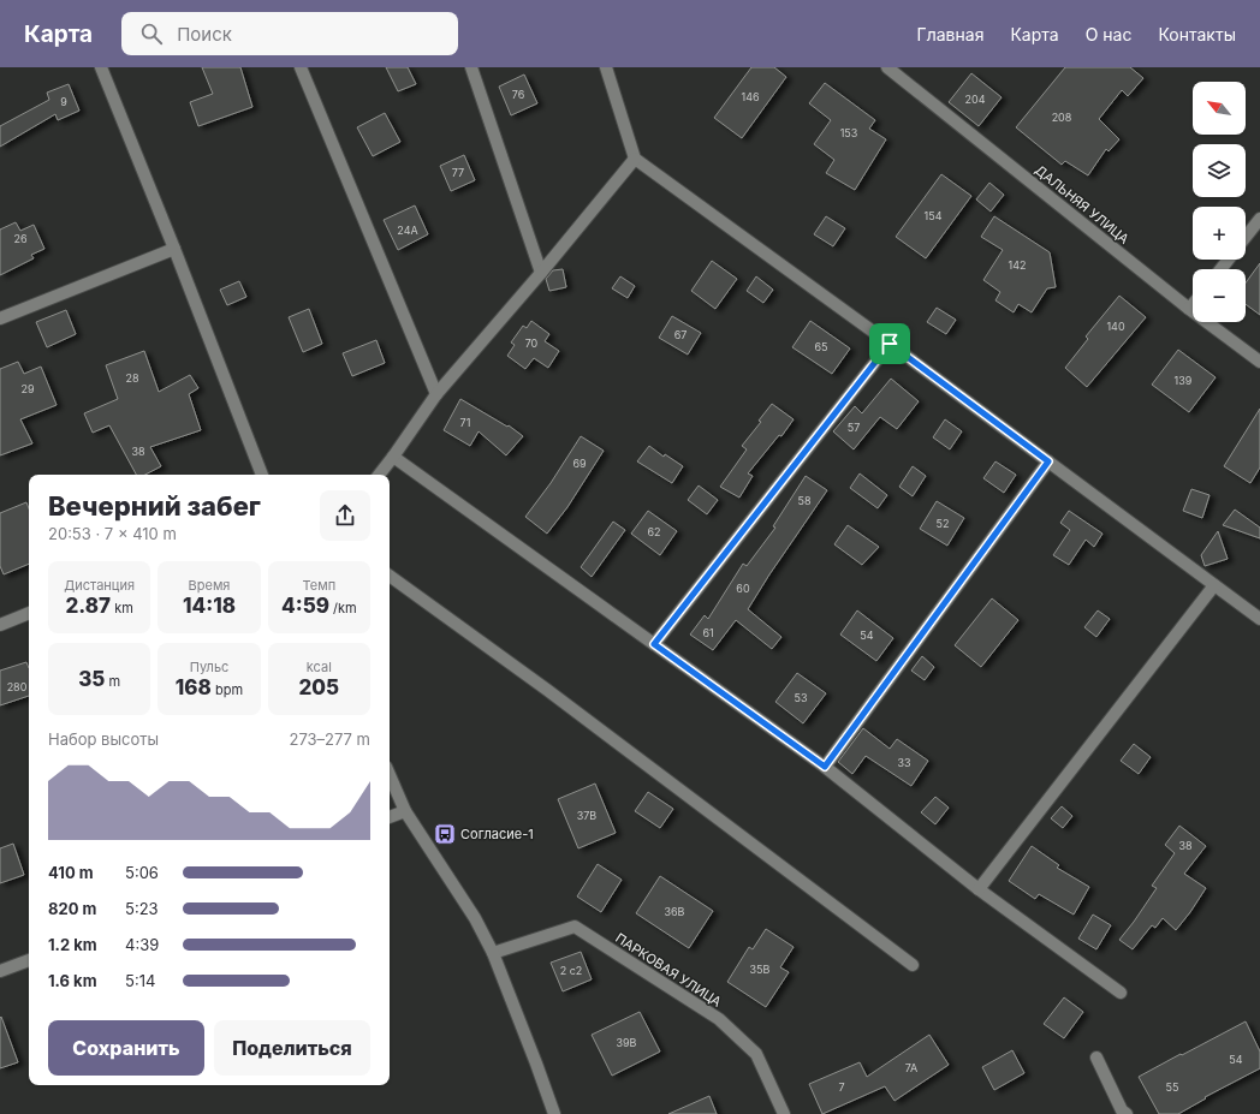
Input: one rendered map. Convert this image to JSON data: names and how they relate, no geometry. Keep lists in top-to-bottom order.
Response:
{
  "streets": {
    "street": ["ДАЛЬНЯЯ УЛИЦА", "ПАРКОВАЯ УЛИЦА"]
  },
  "places": {
    "bus stop": ["Согласие-1"]
  },
  "house_numbers": [
    "76",
    "146",
    "204",
    "9",
    "208",
    "153",
    "77",
    "154",
    "24А",
    "26",
    "142",
    "140",
    "67",
    "70",
    "65",
    "28",
    "139",
    "29",
    "71",
    "57",
    "38",
    "69",
    "58",
    "52",
    "62",
    "60",
    "61",
    "54",
    "280",
    "53",
    "33",
    "37В",
    "38",
    "36В",
    "35В",
    "2 с2",
    "39В",
    "54",
    "7А",
    "7",
    "55"
  ],
  "north": "top left",
  "page": {
    "header": "Карта",
    "search": "Поиск",
    "nav": [
      "Главная",
      "Карта",
      "О нас",
      "Контакты"
    ],
    "map_buttons": ["+", "−"],
    "heading": ["Вечерний забег", "20:53 · 7 × 410 m"],
    "stats": [
      ["Дистанция", "2.87 km"],
      ["Время", "14:18"],
      ["Темп", "4:59 /km"],
      ["35 m"],
      ["Пульс", "168 bpm"],
      ["kcal", "205"]
    ],
    "chart": ["Набор высоты", "273–277 m"],
    "list": [
      {
        "name": "410 m",
        "note": "5:06"
      },
      {
        "name": "820 m",
        "note": "5:23"
      },
      {
        "name": "1.2 km",
        "note": "4:39"
      },
      {
        "name": "1.6 km",
        "note": "5:14"
      }
    ],
    "buttons": ["Сохранить", "Поделиться"]
  }
}
